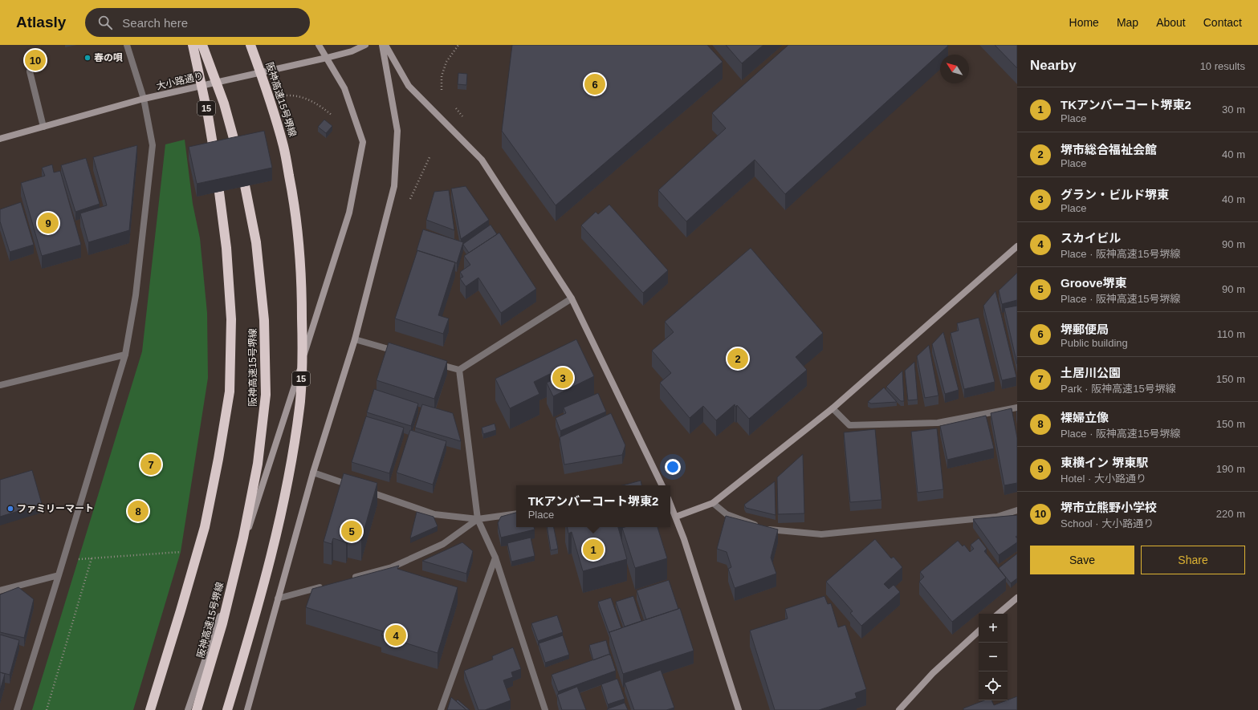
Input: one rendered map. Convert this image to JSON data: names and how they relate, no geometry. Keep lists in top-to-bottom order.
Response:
{
  "streets": {
    "highway": ["阪神高速15号堺線", "15"],
    "street": ["大小路通り"]
  },
  "places": ["春の唄", "ファミリーマート"],
  "north": "top left",
  "page": {
    "header": "Atlasly",
    "search": "Search here",
    "nav": [
      "Home",
      "Map",
      "About",
      "Contact"
    ],
    "heading": ["Nearby", "10 results"],
    "pins": [
      "10",
      "6",
      "9",
      "2",
      "3",
      "7",
      "8",
      "5",
      "1",
      "4"
    ],
    "list": [
      {
        "mark": "1",
        "name": "TKアンバーコート堺東2",
        "note": "Place",
        "value": "30 m"
      },
      {
        "mark": "2",
        "name": "堺市総合福祉会館",
        "note": "Place",
        "value": "40 m"
      },
      {
        "mark": "3",
        "name": "グラン・ビルド堺東",
        "note": "Place",
        "value": "40 m"
      },
      {
        "mark": "4",
        "name": "スカイビル",
        "note": "Place · 阪神高速15号堺線",
        "value": "90 m"
      },
      {
        "mark": "5",
        "name": "Groove堺東",
        "note": "Place · 阪神高速15号堺線",
        "value": "90 m"
      },
      {
        "mark": "6",
        "name": "堺郵便局",
        "note": "Public building",
        "value": "110 m"
      },
      {
        "mark": "7",
        "name": "土居川公園",
        "note": "Park · 阪神高速15号堺線",
        "value": "150 m"
      },
      {
        "mark": "8",
        "name": "裸婦立像",
        "note": "Place · 阪神高速15号堺線",
        "value": "150 m"
      },
      {
        "mark": "9",
        "name": "東横イン 堺東駅",
        "note": "Hotel · 大小路通り",
        "value": "190 m"
      },
      {
        "mark": "10",
        "name": "堺市立熊野小学校",
        "note": "School · 大小路通り",
        "value": "220 m"
      }
    ],
    "popup": ["TKアンバーコート堺東2", "Place"],
    "buttons": ["Save", "Share"],
    "map_buttons": ["+", "−"]
  }
}
